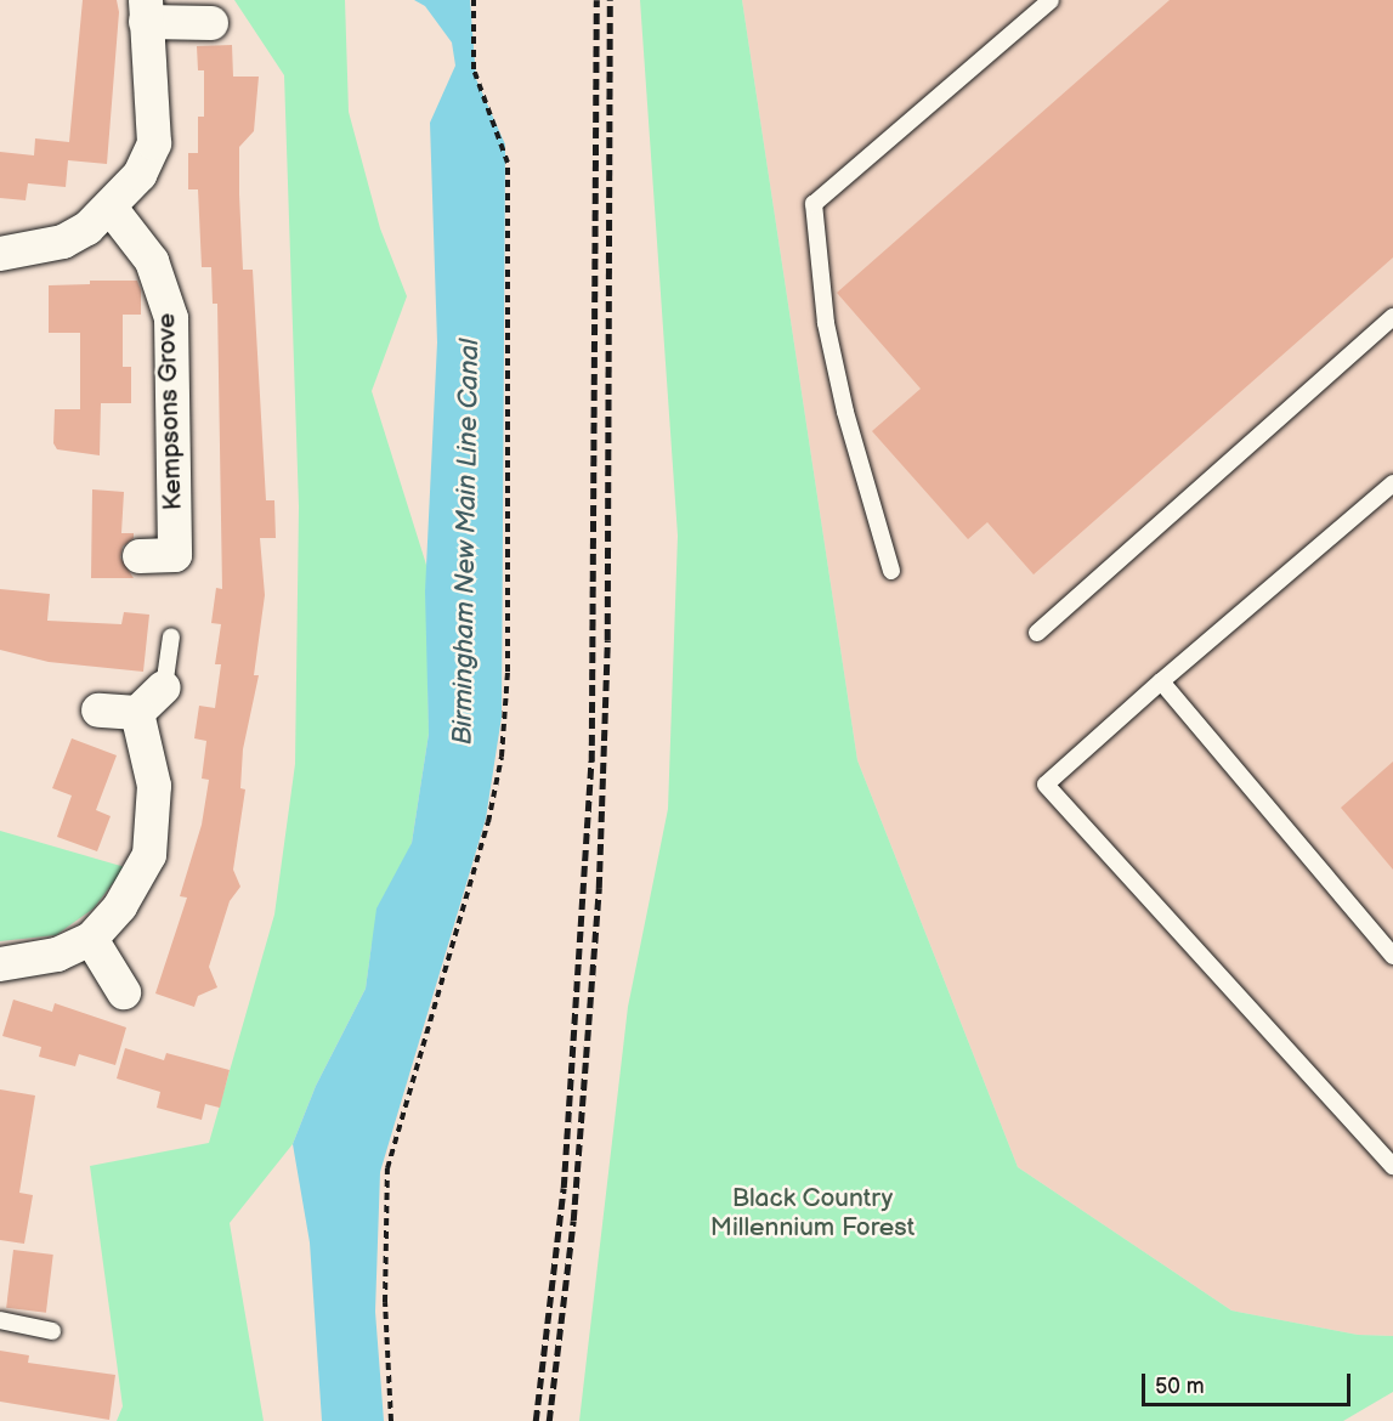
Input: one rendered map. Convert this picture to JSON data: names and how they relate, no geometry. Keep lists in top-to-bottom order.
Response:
{
  "streets": {
    "street": ["Kempsons Grove"]
  },
  "water": ["Birmingham New Main Line Canal"],
  "parks": ["Black Country Millennium Forest"],
  "scale_bar": "50 m"
}
